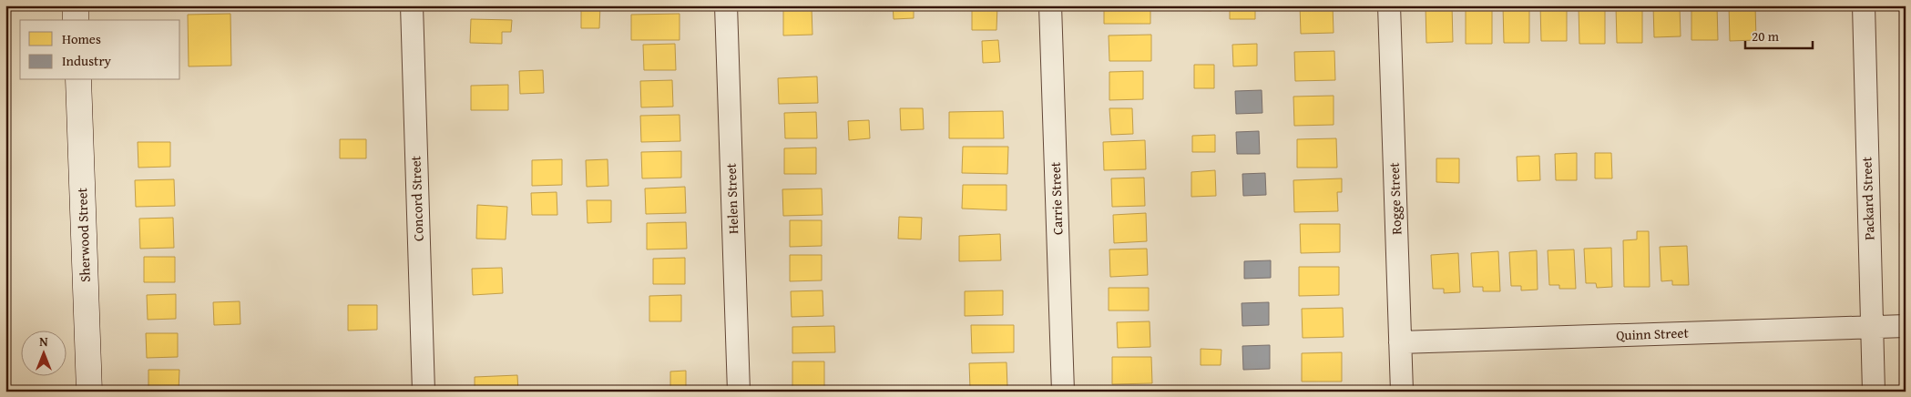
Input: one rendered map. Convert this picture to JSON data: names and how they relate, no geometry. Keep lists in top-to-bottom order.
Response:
{
  "streets": {
    "street": [
      "Concord Street",
      "Helen Street",
      "Carrie Street",
      "Rogge Street",
      "Packard Street",
      "Sherwood Street",
      "Quinn Street"
    ]
  },
  "crossings": [
    ["Rogge Street", "Quinn Street"],
    ["Packard Street", "Quinn Street"]
  ],
  "legend": ["Homes", "Industry"],
  "scale_bar": "20 m",
  "north": "top"
}
